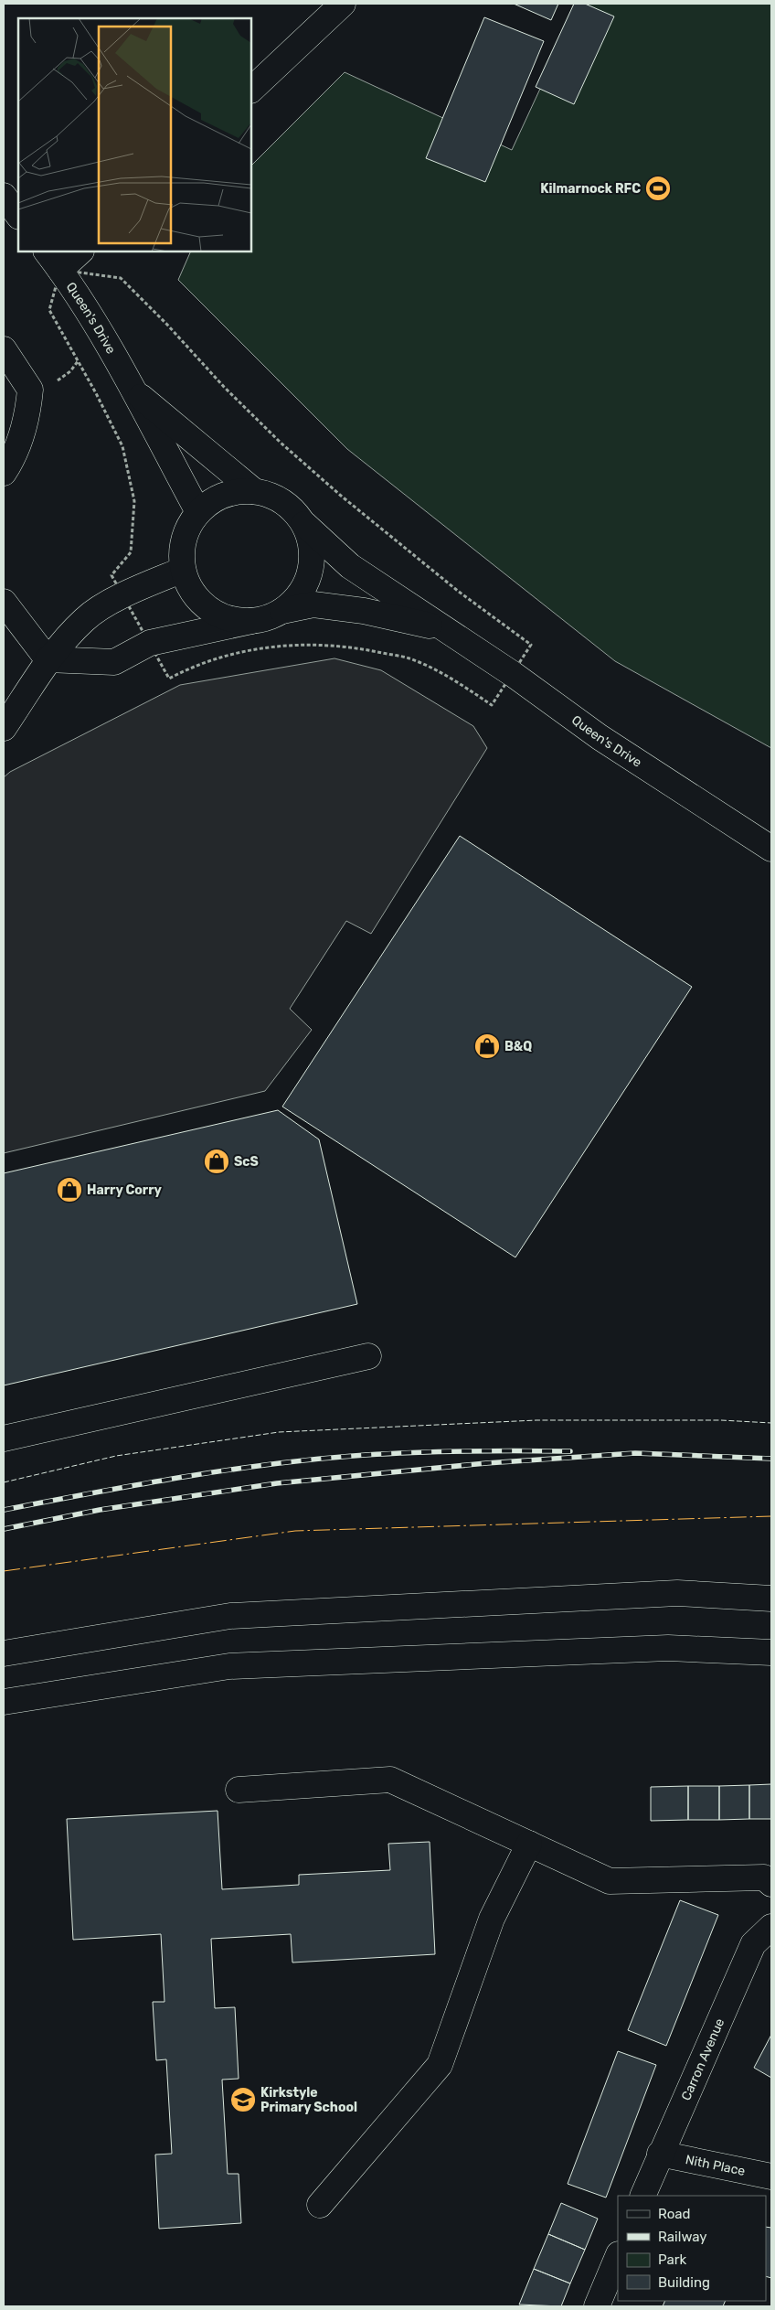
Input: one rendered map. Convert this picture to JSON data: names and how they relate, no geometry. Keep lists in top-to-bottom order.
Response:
{
  "streets": {
    "main road": ["Queen's Drive", "Carron Avenue", "Nith Place"]
  },
  "crossings": [
    ["Carron Avenue", "Nith Place"]
  ],
  "places": {
    "sports": ["Kilmarnock RFC"],
    "shop": ["B&Q", "ScS", "Harry Corry"],
    "school or university": ["Kirkstyle Primary School"]
  },
  "legend": [
    "Road",
    "Railway",
    "Park",
    "Building"
  ]
}
